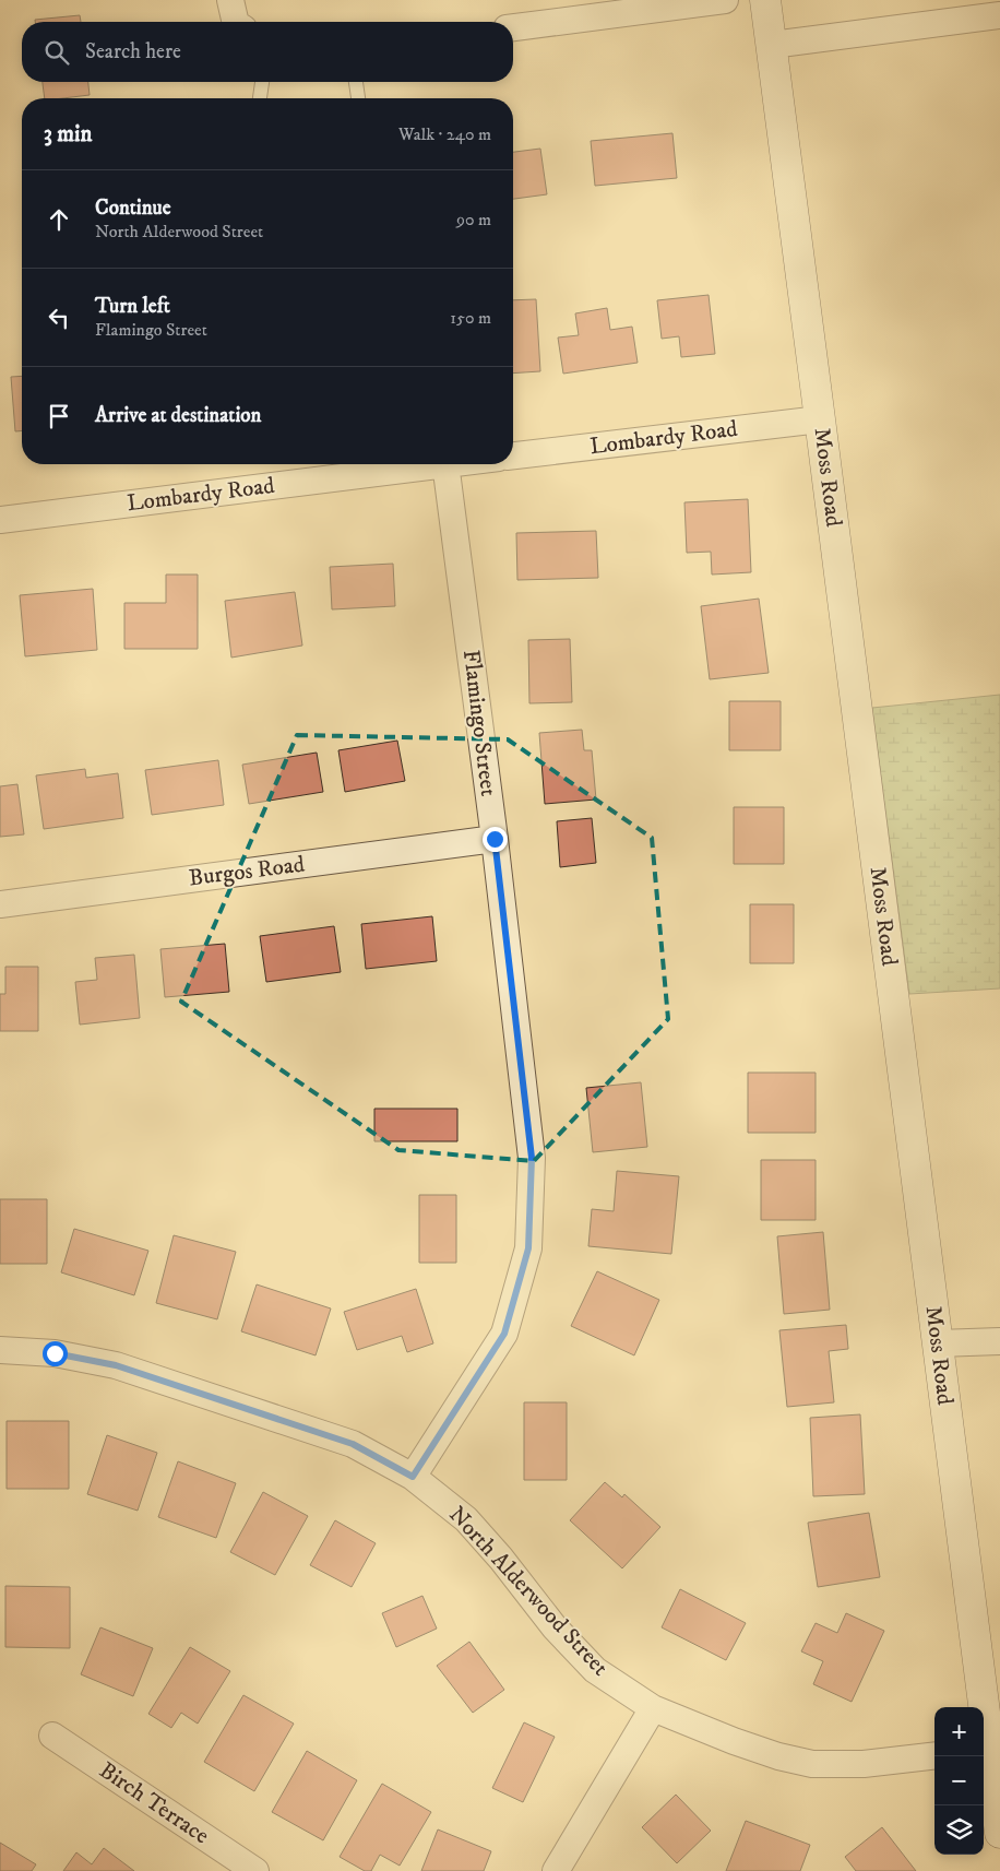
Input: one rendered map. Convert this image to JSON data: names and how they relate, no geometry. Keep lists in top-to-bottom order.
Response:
{
  "streets": {
    "street": [
      "Lombardy Road",
      "Moss Road",
      "Flamingo Street",
      "Burgos Road",
      "North Alderwood Street",
      "Birch Terrace"
    ]
  },
  "crossings": [
    ["Lombardy Road", "Moss Road"],
    ["Flamingo Street", "Burgos Road"],
    ["Flamingo Street", "North Alderwood Street"]
  ],
  "page": {
    "search": "Search here",
    "heading": ["3 min", "Walk · 240 m"],
    "list": [
      ["Continue", "North Alderwood Street", "90 m"],
      ["Turn left", "Flamingo Street", "150 m"],
      "Arrive at destination"
    ],
    "map_buttons": ["+", "−"]
  }
}
